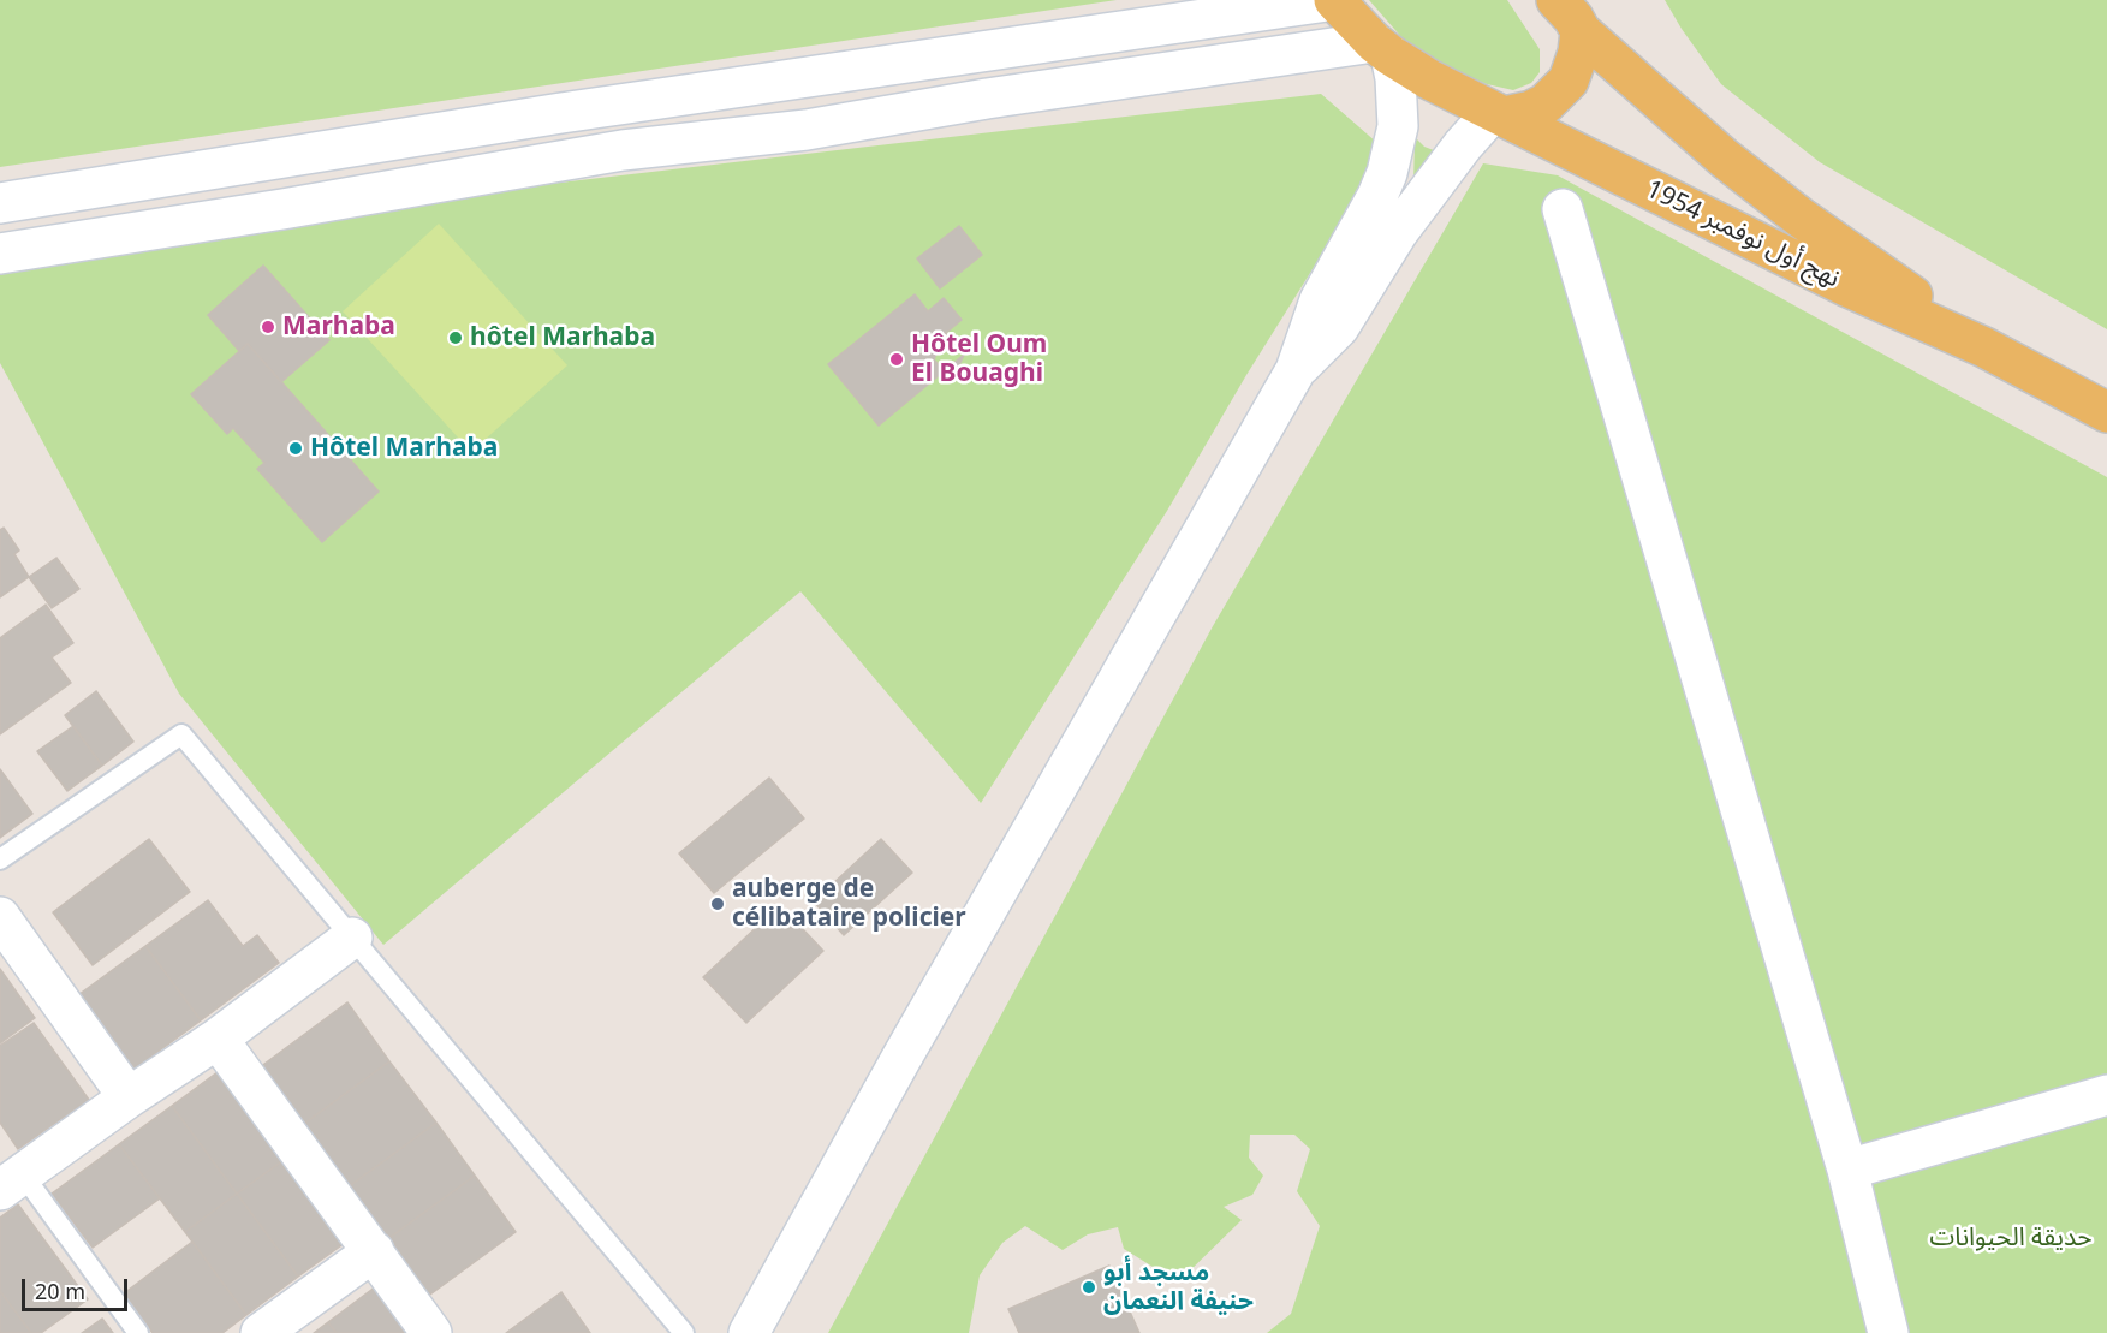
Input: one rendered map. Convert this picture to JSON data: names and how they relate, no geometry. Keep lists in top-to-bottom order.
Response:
{
  "streets": {
    "main road": ["نهج أول نوفمبر 1954"]
  },
  "parks": ["حديقة الحيوانات"],
  "places": [
    "Marhaba",
    "hôtel Marhaba",
    "Hôtel Oum El Bouaghi",
    "Hôtel Marhaba",
    "auberge de célibataire policier",
    "مسجد أبو حنيفة النعمان"
  ],
  "scale_bar": "20 m"
}
